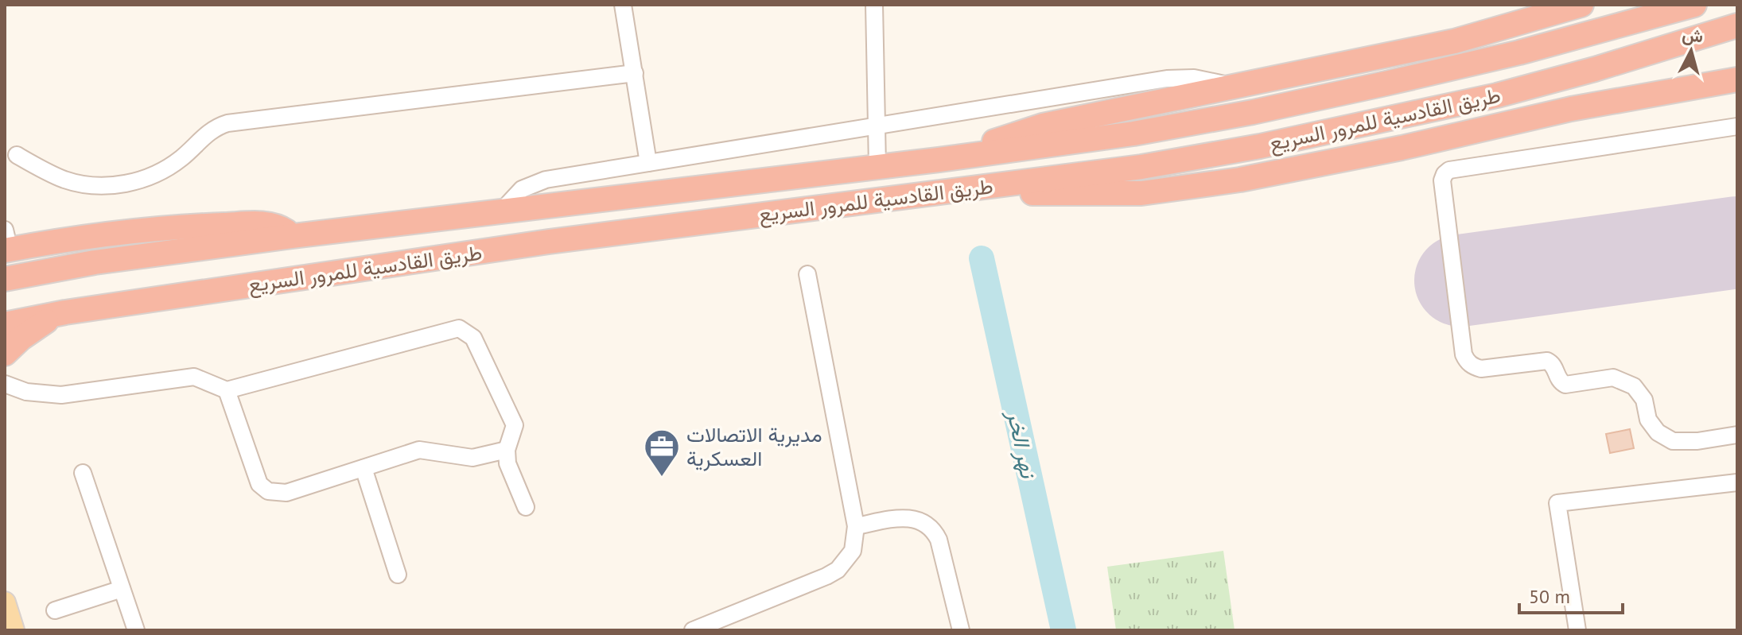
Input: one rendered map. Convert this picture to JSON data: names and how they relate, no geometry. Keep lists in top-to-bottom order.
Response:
{
  "streets": {
    "highway": ["طريق القادسية للمرور السريع"]
  },
  "water": ["نهر الخر"],
  "places": {
    "office": ["مديرية الاتصالات العسكرية"]
  },
  "scale_bar": "50 m",
  "north": "top"
}
